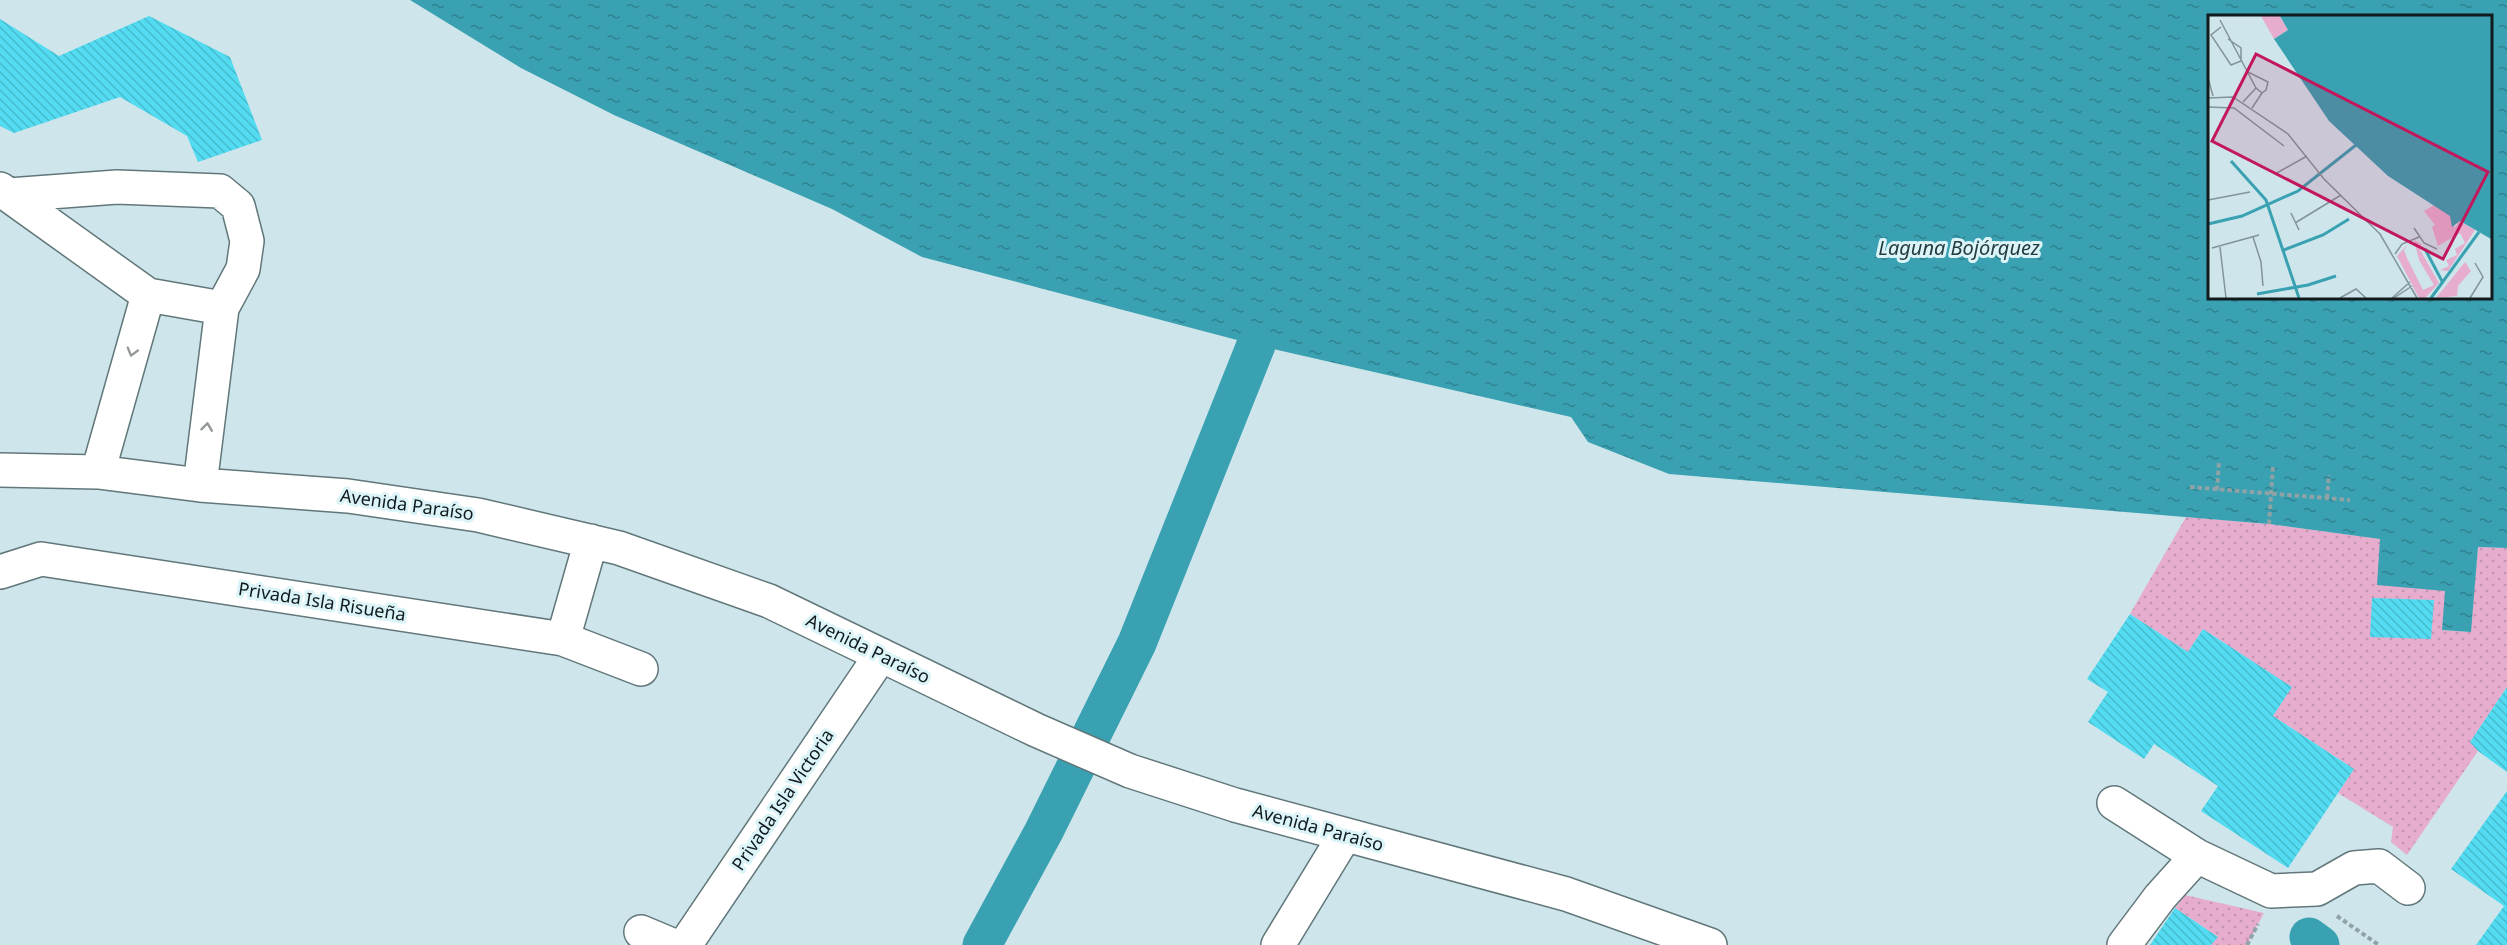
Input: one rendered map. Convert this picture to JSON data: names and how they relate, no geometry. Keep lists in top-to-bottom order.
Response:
{
  "streets": {
    "street": ["Avenida Paraíso", "Privada Isla Risueña", "Privada Isla Victoria"]
  },
  "crossings": [
    ["Avenida Paraíso", "Privada Isla Victoria"]
  ],
  "water": ["Laguna Bojórquez"]
}
